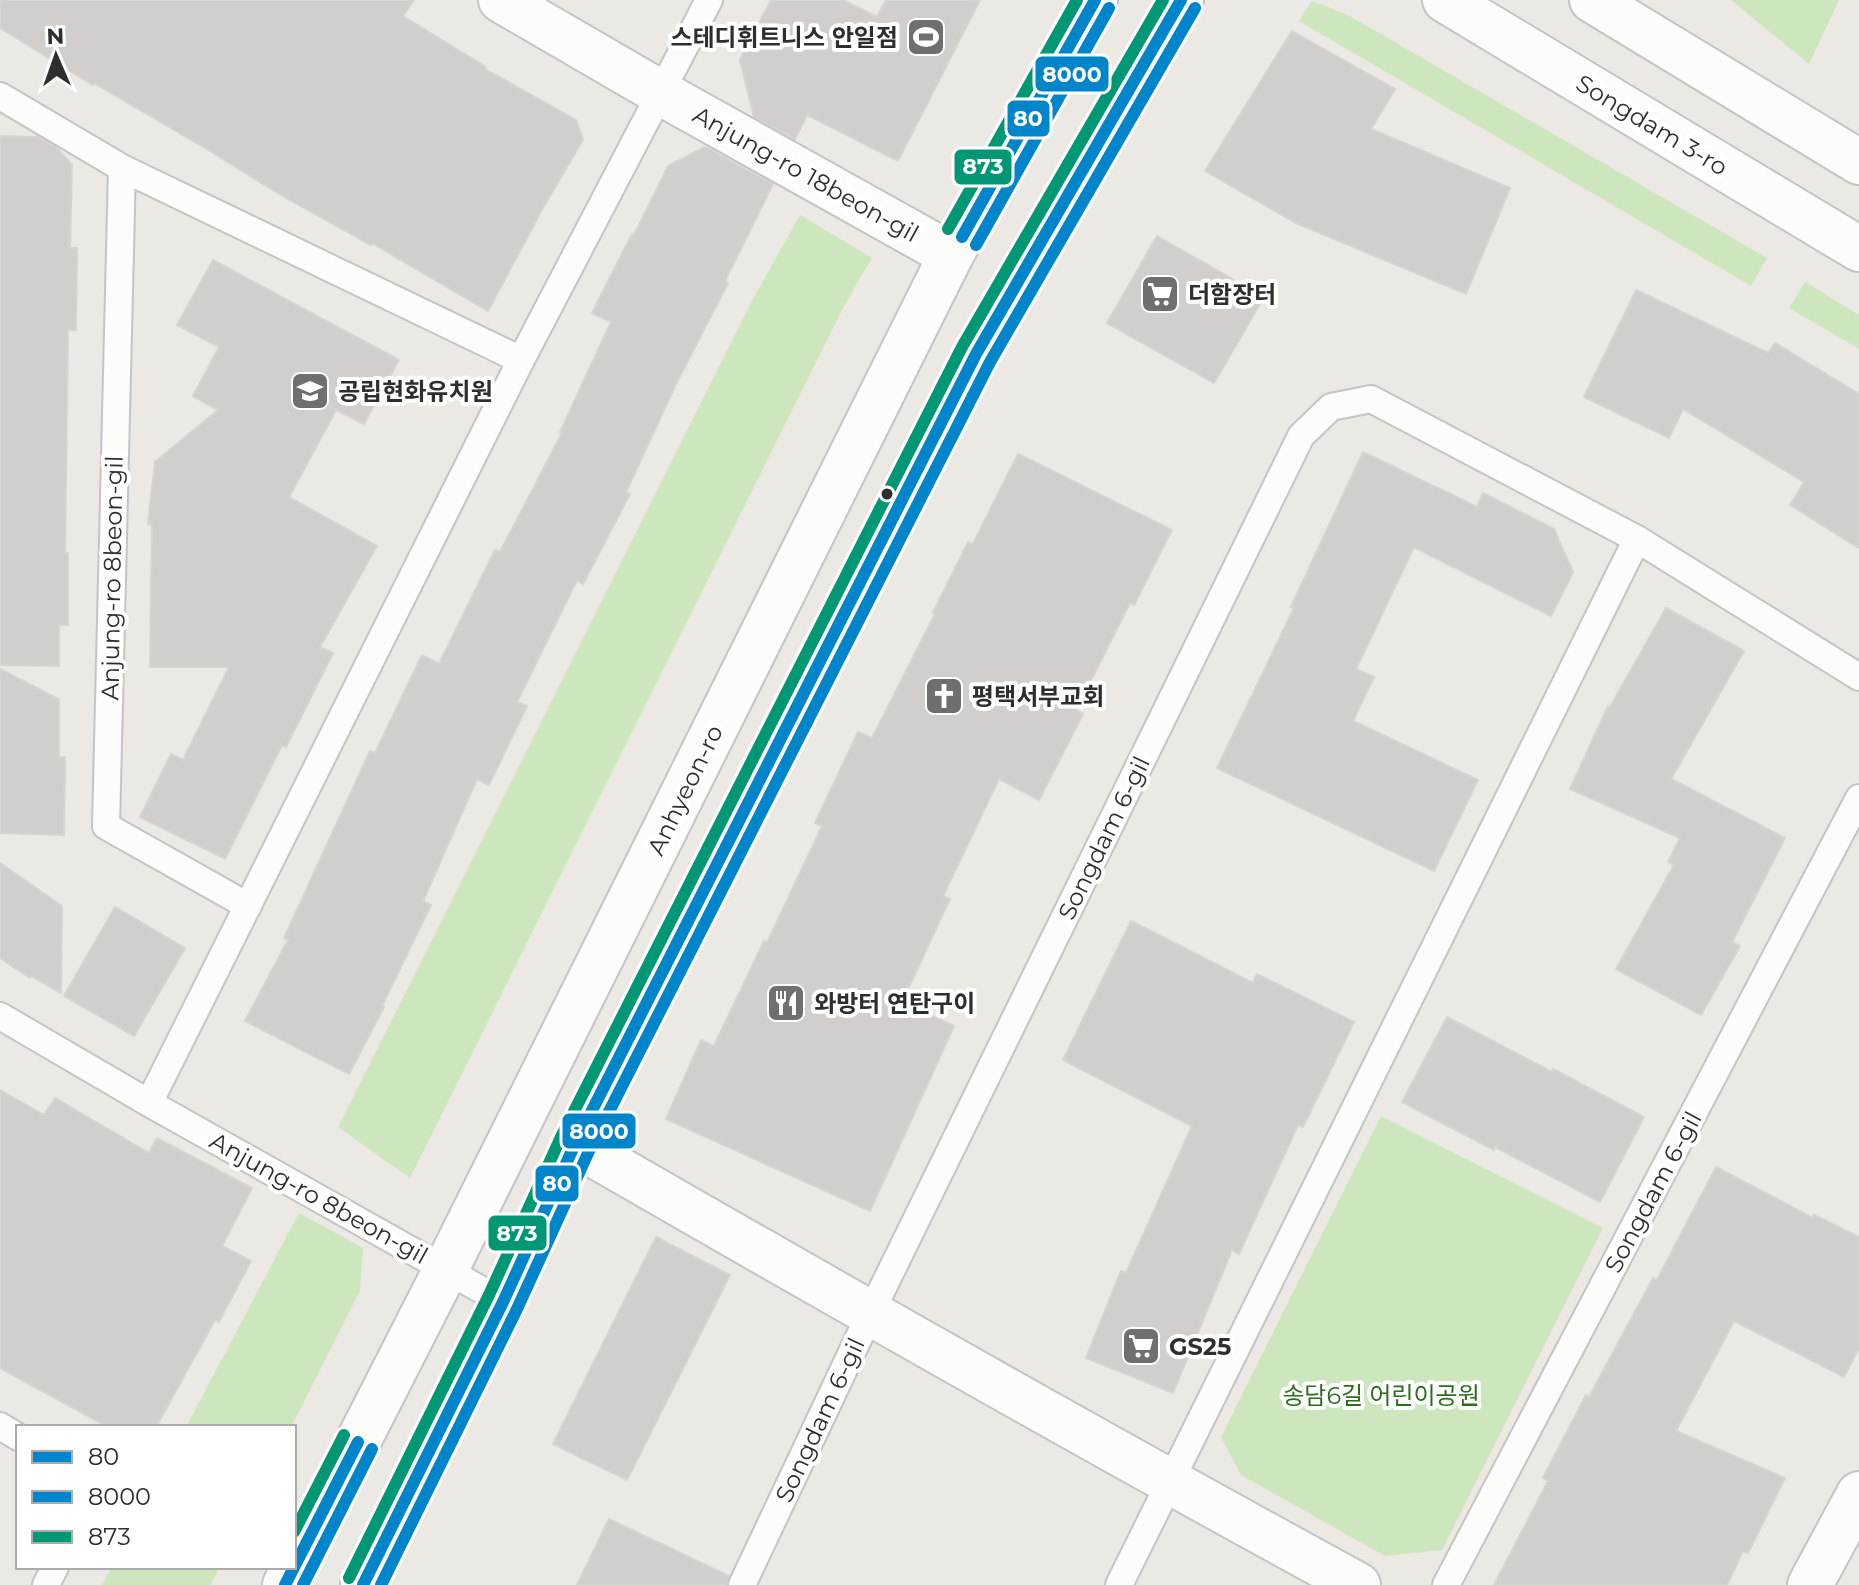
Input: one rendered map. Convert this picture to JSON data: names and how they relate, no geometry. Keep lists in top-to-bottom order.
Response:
{
  "streets": {
    "main road": ["Songdam 3-ro", "Anjung-ro 18beon-gil", "Anhyeon-ro"],
    "lane": ["Anjung-ro 8beon-gil", "Songdam 6-gil"]
  },
  "crossings": [
    ["Anjung-ro 18beon-gil", "Anhyeon-ro"],
    ["Anjung-ro 8beon-gil", "Anhyeon-ro"]
  ],
  "parks": ["송담6길 어린이공원"],
  "places": {
    "sports": ["스테디휘트니스 안일점"],
    "supermarket": ["더함장터", "GS25"],
    "school or university": ["공립현화유치원"],
    "church": ["평택서부교회"],
    "restaurant": ["와방터 연탄구이"]
  },
  "lines": ["transit line 80", "transit line 873", "transit line 8000"],
  "legend": ["80", "8000", "873"],
  "north": "top"
}
